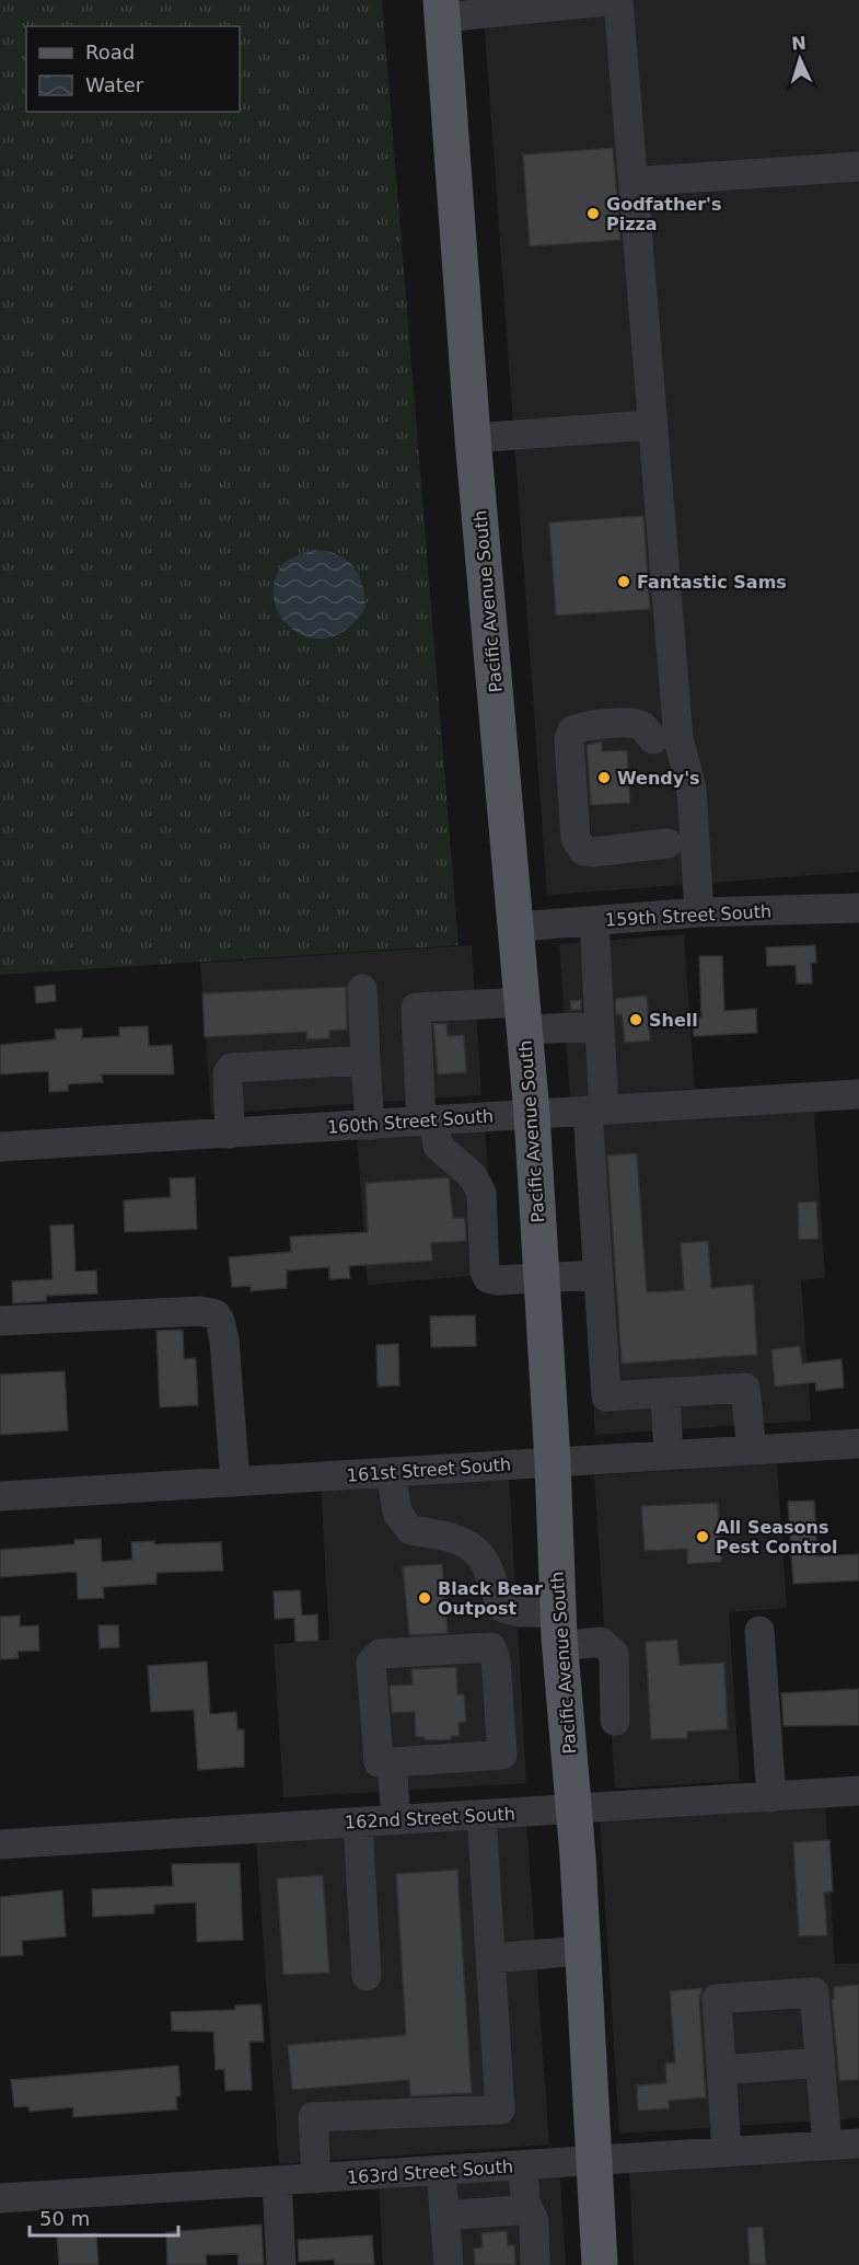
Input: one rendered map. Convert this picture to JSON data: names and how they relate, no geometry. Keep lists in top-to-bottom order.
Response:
{
  "streets": {
    "main road": ["Pacific Avenue South"],
    "street": [
      "159th Street South",
      "160th Street South",
      "161st Street South",
      "162nd Street South",
      "163rd Street South"
    ]
  },
  "crossings": [
    ["Pacific Avenue South", "159th Street South"],
    ["Pacific Avenue South", "160th Street South"],
    ["Pacific Avenue South", "161st Street South"],
    ["Pacific Avenue South", "162nd Street South"],
    ["Pacific Avenue South", "163rd Street South"]
  ],
  "places": [
    "Godfather's Pizza",
    "Fantastic Sams",
    "Wendy's",
    "Shell",
    "All Seasons Pest Control",
    "Black Bear Outpost"
  ],
  "legend": ["Road", "Water"],
  "scale_bar": "50 m",
  "north": "top"
}
